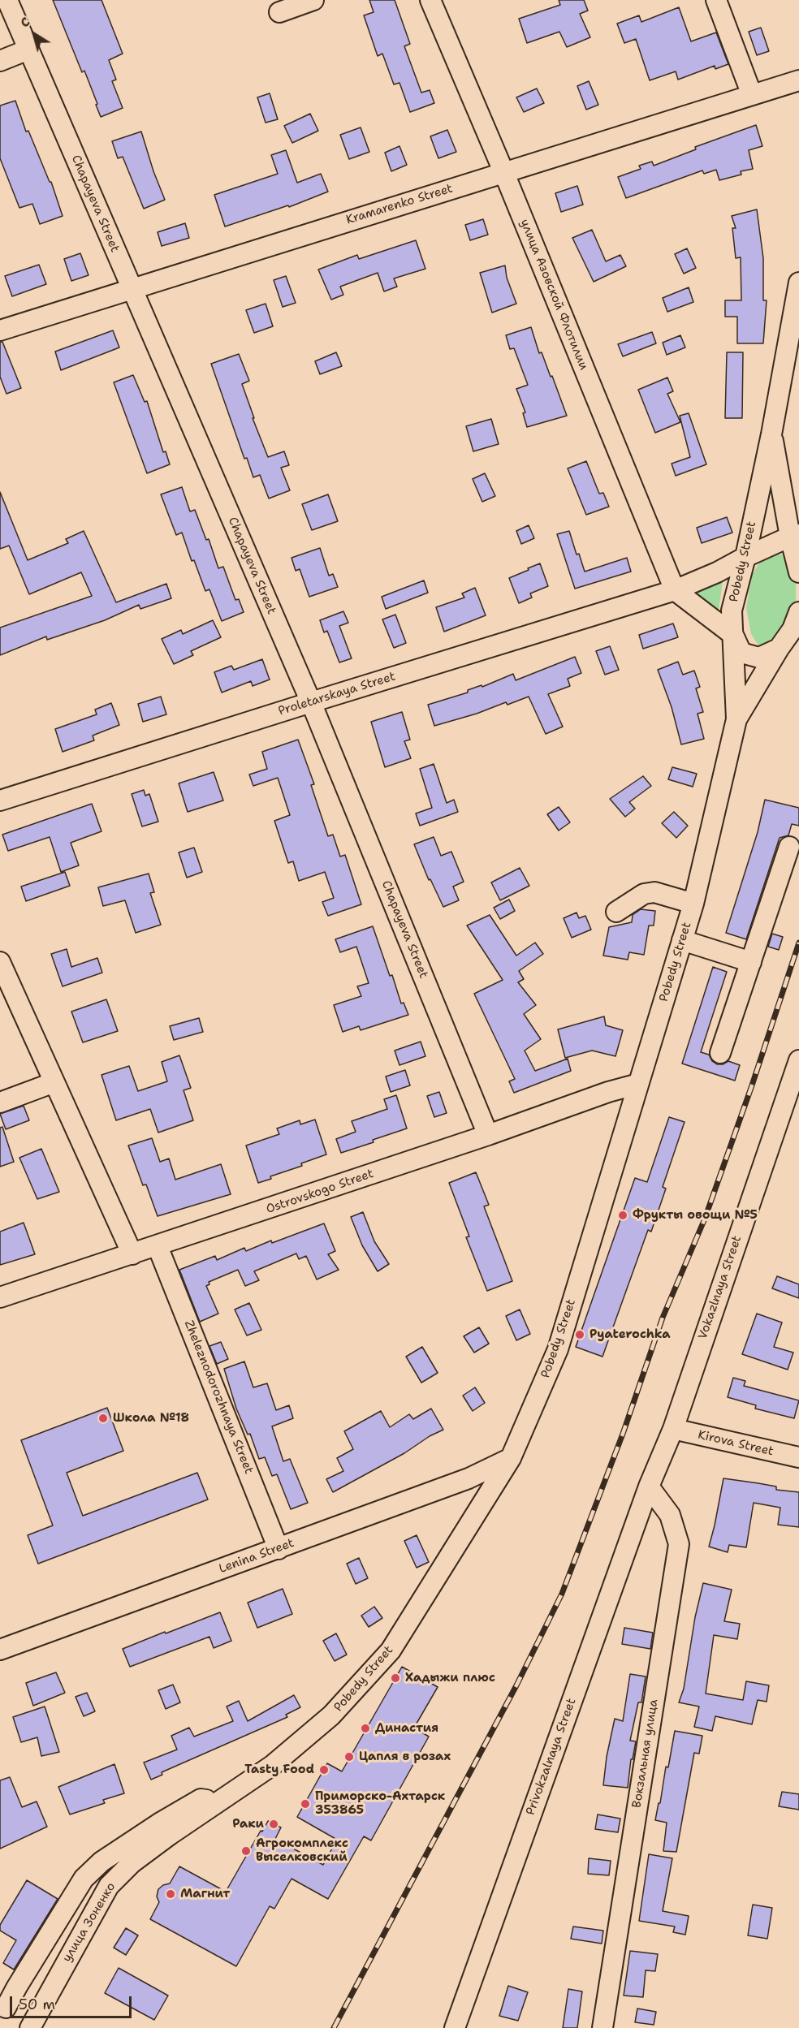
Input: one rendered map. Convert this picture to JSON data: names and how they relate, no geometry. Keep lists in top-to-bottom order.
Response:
{
  "streets": {
    "street": [
      "Chapayeva Street",
      "Kramarenko Street",
      "улица Азовской Флотилии",
      "Pobedy Street",
      "Proletarskaya Street",
      "Ostrovskogo Street",
      "Vokazlnaya Street",
      "Zheleznodorozhnaya Street",
      "Kirova Street",
      "Lenina Street",
      "Вокзальная улица",
      "Privokzalnaya Street",
      "улица Зоненко"
    ]
  },
  "crossings": [
    ["Chapayeva Street", "Kramarenko Street"],
    ["Chapayeva Street", "Proletarskaya Street"],
    ["Chapayeva Street", "Ostrovskogo Street"],
    ["Kramarenko Street", "улица Азовской Флотилии"],
    ["улица Азовской Флотилии", "Proletarskaya Street"],
    ["Pobedy Street", "Proletarskaya Street"],
    ["Pobedy Street", "Ostrovskogo Street"],
    ["Pobedy Street", "Lenina Street"],
    ["Pobedy Street", "улица Зоненко"],
    ["Ostrovskogo Street", "Zheleznodorozhnaya Street"],
    ["Vokazlnaya Street", "Kirova Street"],
    ["Vokazlnaya Street", "Вокзальная улица"],
    ["Vokazlnaya Street", "Privokzalnaya Street"],
    ["Zheleznodorozhnaya Street", "Lenina Street"],
    ["Вокзальная улица", "Privokzalnaya Street"]
  ],
  "places": [
    "Фрукты овощи №5",
    "Pyaterochka",
    "Школа №18",
    "Хадыжи плюс",
    "Династия",
    "Цапля в розах",
    "Tasty Food",
    "Приморско-Ахтарск 353865",
    "Раки",
    "Агрокомплекс Выселковский",
    "Магнит"
  ],
  "scale_bar": "50 m",
  "north": "top left"
}
